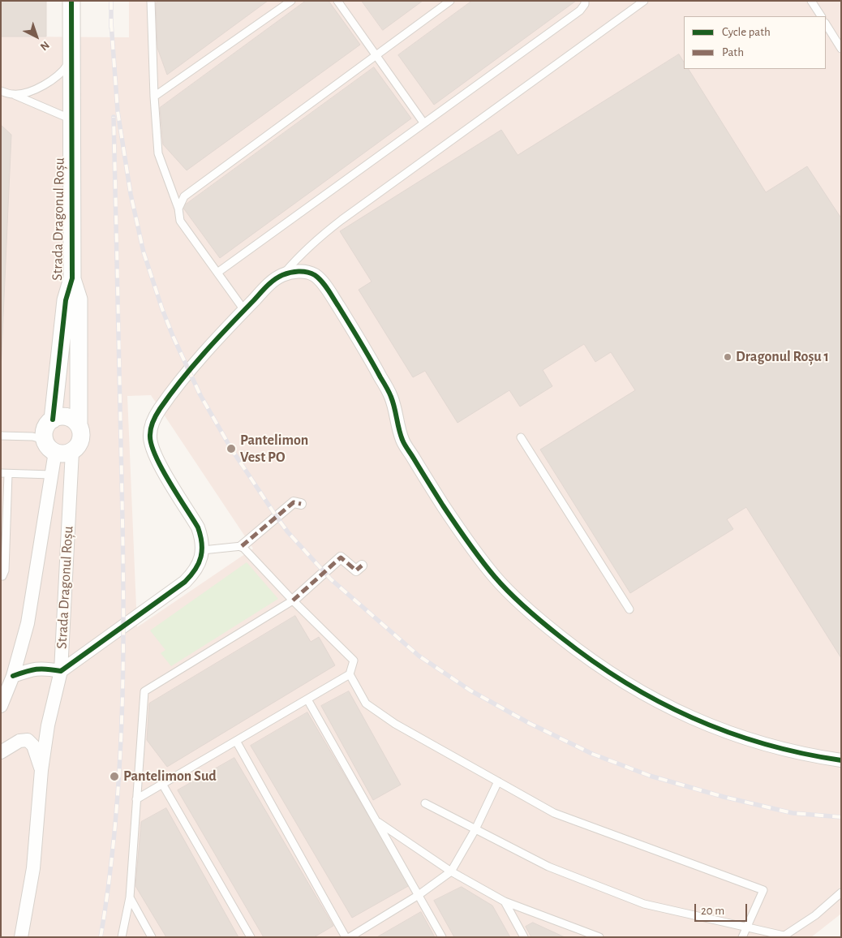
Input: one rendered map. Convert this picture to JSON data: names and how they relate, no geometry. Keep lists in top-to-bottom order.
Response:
{
  "streets": {
    "street": ["Strada Dragonul Roșu"]
  },
  "places": ["Dragonul Roșu 1", "Pantelimon Vest PO", "Pantelimon Sud"],
  "legend": ["Cycle path", "Path"],
  "scale_bar": "20 m",
  "north": "bottom right"
}
